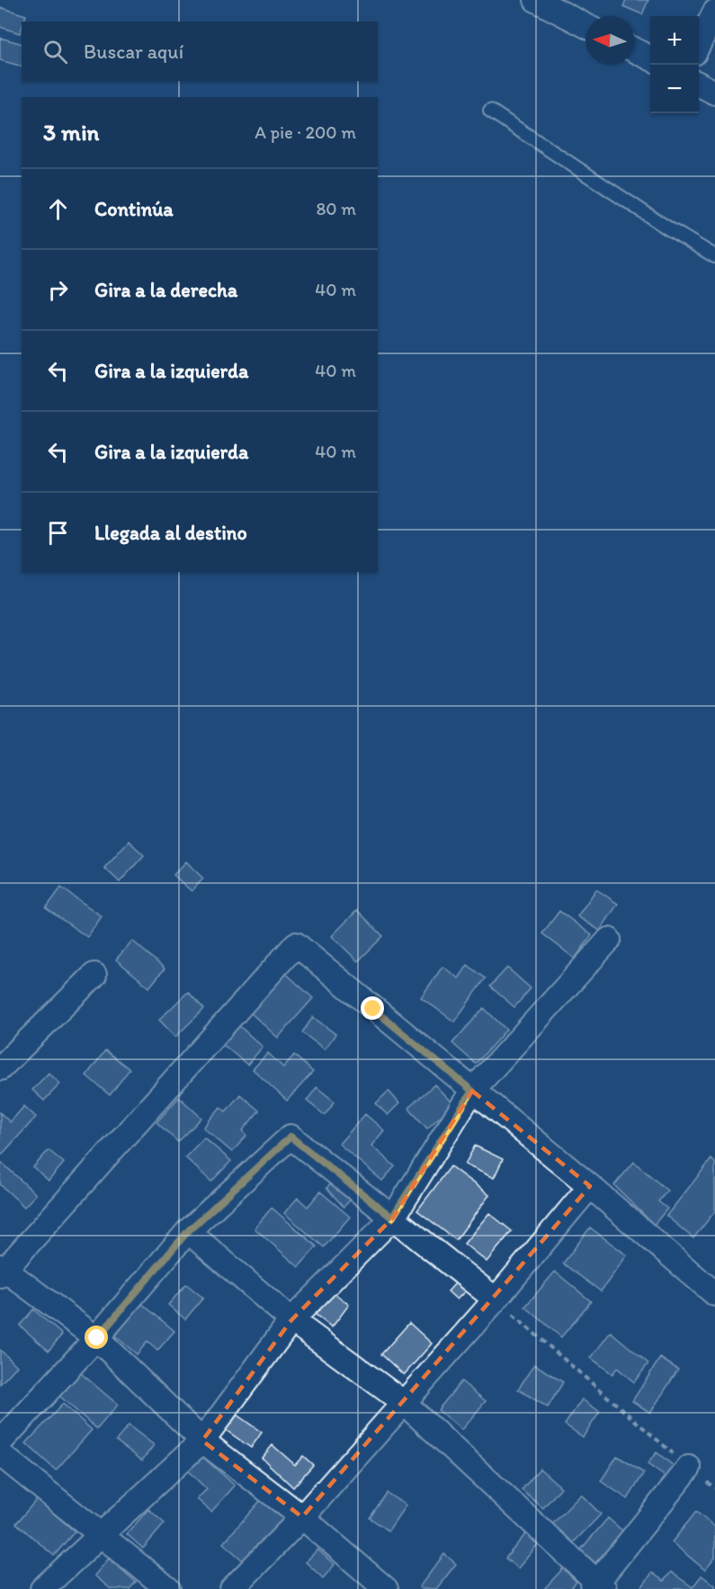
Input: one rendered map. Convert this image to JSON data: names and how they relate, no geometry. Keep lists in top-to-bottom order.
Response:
{
  "north": "left",
  "page": {
    "map_buttons": ["+", "−"],
    "search": "Buscar aquí",
    "heading": ["3 min", "A pie · 200 m"],
    "list": [
      ["Continúa", "80 m"],
      ["Gira a la derecha", "40 m"],
      ["Gira a la izquierda", "40 m"],
      ["Gira a la izquierda", "40 m"],
      "Llegada al destino"
    ]
  }
}
